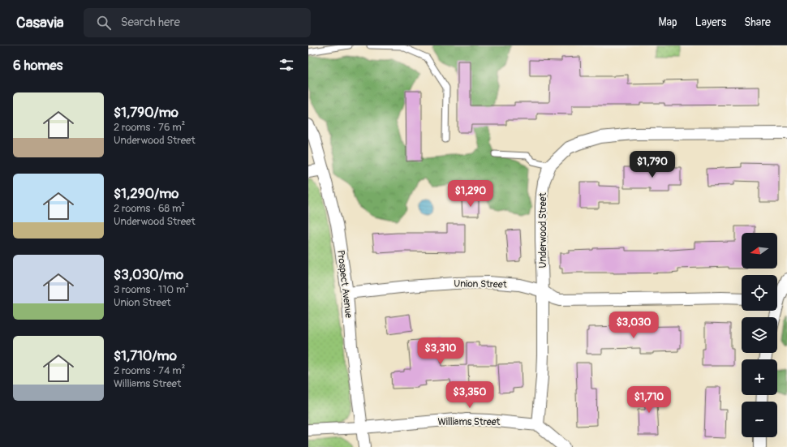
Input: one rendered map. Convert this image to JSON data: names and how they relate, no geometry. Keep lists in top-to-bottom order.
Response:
{
  "streets": {
    "street": [
      "Underwood Street",
      "Prospect Avenue",
      "Union Street",
      "Williams Street"
    ]
  },
  "crossings": [
    ["Underwood Street", "Union Street"],
    ["Underwood Street", "Williams Street"],
    ["Prospect Avenue", "Union Street"],
    ["Prospect Avenue", "Williams Street"]
  ],
  "north": "left",
  "page": {
    "header": "Casavia",
    "search": "Search here",
    "nav": ["Map", "Layers", "Share"],
    "heading": "6 homes",
    "list": [
      {
        "name": "$1,790/mo",
        "note": "2 rooms · 76 m² · Underwood Street"
      },
      {
        "name": "$1,290/mo",
        "note": "2 rooms · 68 m² · Underwood Street"
      },
      {
        "name": "$3,030/mo",
        "note": "3 rooms · 110 m² · Union Street"
      },
      {
        "name": "$1,710/mo",
        "note": "2 rooms · 74 m² · Williams Street"
      }
    ],
    "price": [
      "$1,790",
      "$1,290",
      "$3,030",
      "$3,310",
      "$3,350",
      "$1,710"
    ],
    "map_buttons": ["+", "−"]
  }
}
